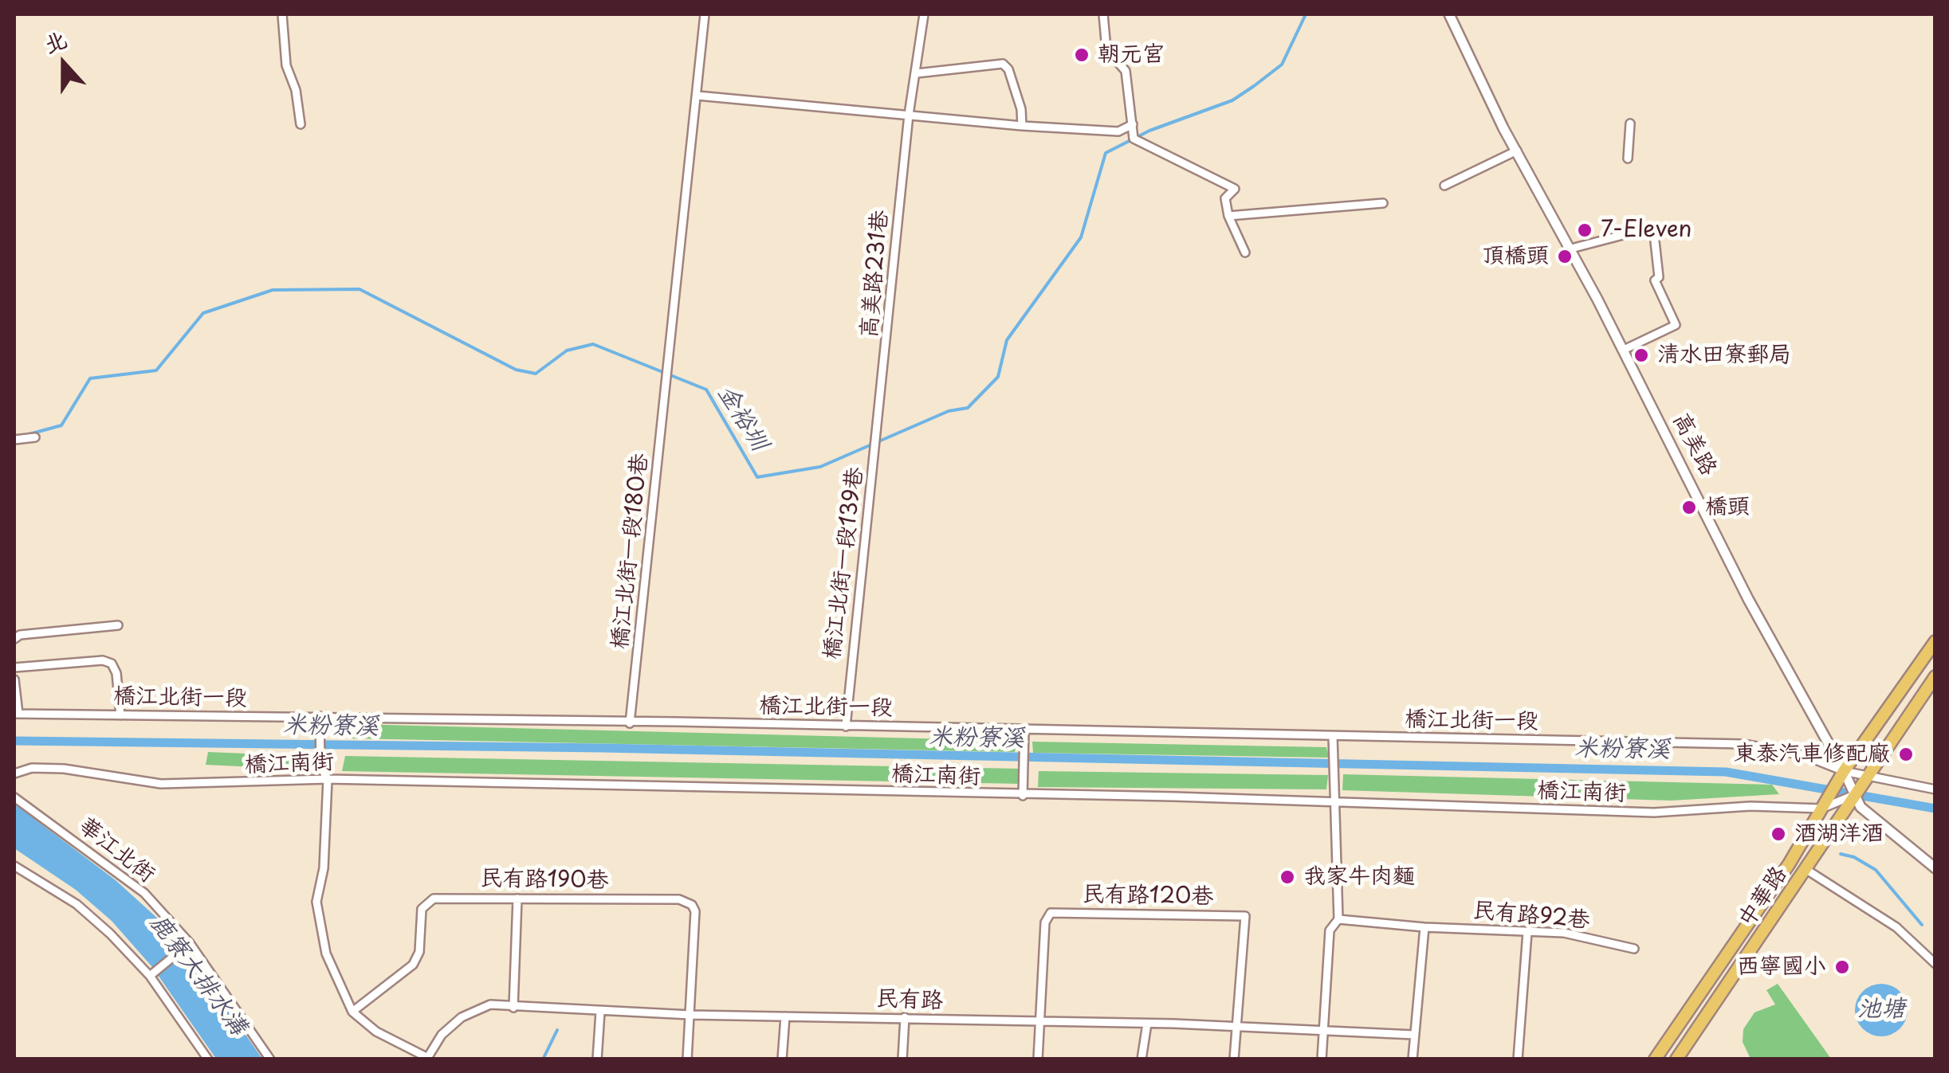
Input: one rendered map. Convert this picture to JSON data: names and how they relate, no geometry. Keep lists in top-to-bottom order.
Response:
{
  "streets": {
    "main road": ["中華路"],
    "street": [
      "高美路231巷",
      "高美路",
      "橋江北街一段180巷",
      "橋江北街一段139巷",
      "橋江北街一段",
      "橋江南街",
      "華江北街",
      "民有路190巷",
      "民有路120巷",
      "民有路92巷",
      "民有路"
    ]
  },
  "crossings": [
    ["高美路231巷", "橋江北街一段139巷"],
    ["高美路", "橋江北街一段"],
    ["高美路", "橋江南街"],
    ["高美路", "中華路"],
    ["橋江北街一段180巷", "橋江北街一段"],
    ["橋江北街一段139巷", "橋江北街一段"],
    ["橋江北街一段", "中華路"],
    ["橋江南街", "中華路"],
    ["民有路190巷", "民有路"],
    ["民有路120巷", "民有路"]
  ],
  "water": [
    "金裕圳",
    "米粉寮溪",
    "鹿寮大排水溝",
    "池塘"
  ],
  "places": [
    "朝元宮",
    "7-Eleven",
    "頂橋頭",
    "清水田寮郵局",
    "橋頭",
    "東泰汽車修配廠",
    "酒湖洋酒",
    "我家牛肉麵",
    "西寧國小"
  ],
  "north": "top"
}
